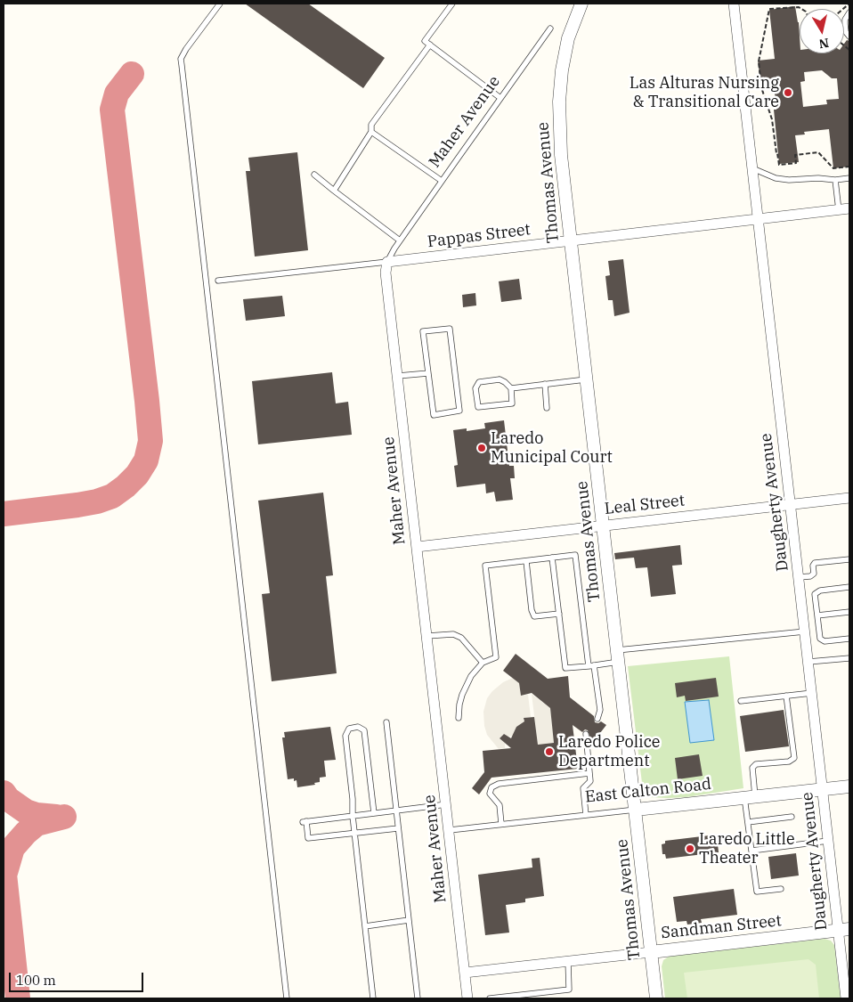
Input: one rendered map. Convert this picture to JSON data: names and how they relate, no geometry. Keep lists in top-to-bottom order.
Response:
{
  "streets": {
    "street": [
      "Maher Avenue",
      "Thomas Avenue",
      "Pappas Street",
      "Daugherty Avenue",
      "Leal Street",
      "East Calton Road",
      "Sandman Street"
    ]
  },
  "crossings": [
    ["Maher Avenue", "Pappas Street"],
    ["Maher Avenue", "Leal Street"],
    ["Maher Avenue", "East Calton Road"],
    ["Maher Avenue", "Sandman Street"],
    ["Thomas Avenue", "Pappas Street"],
    ["Thomas Avenue", "Leal Street"],
    ["Thomas Avenue", "East Calton Road"],
    ["Thomas Avenue", "Sandman Street"],
    ["Pappas Street", "Daugherty Avenue"],
    ["Daugherty Avenue", "Leal Street"],
    ["Daugherty Avenue", "East Calton Road"],
    ["Daugherty Avenue", "Sandman Street"]
  ],
  "places": [
    "Las Alturas Nursing & Transitional Care",
    "Laredo Municipal Court",
    "Laredo Police Department",
    "Laredo Little Theater"
  ],
  "scale_bar": "100 m",
  "north": "bottom"
}
